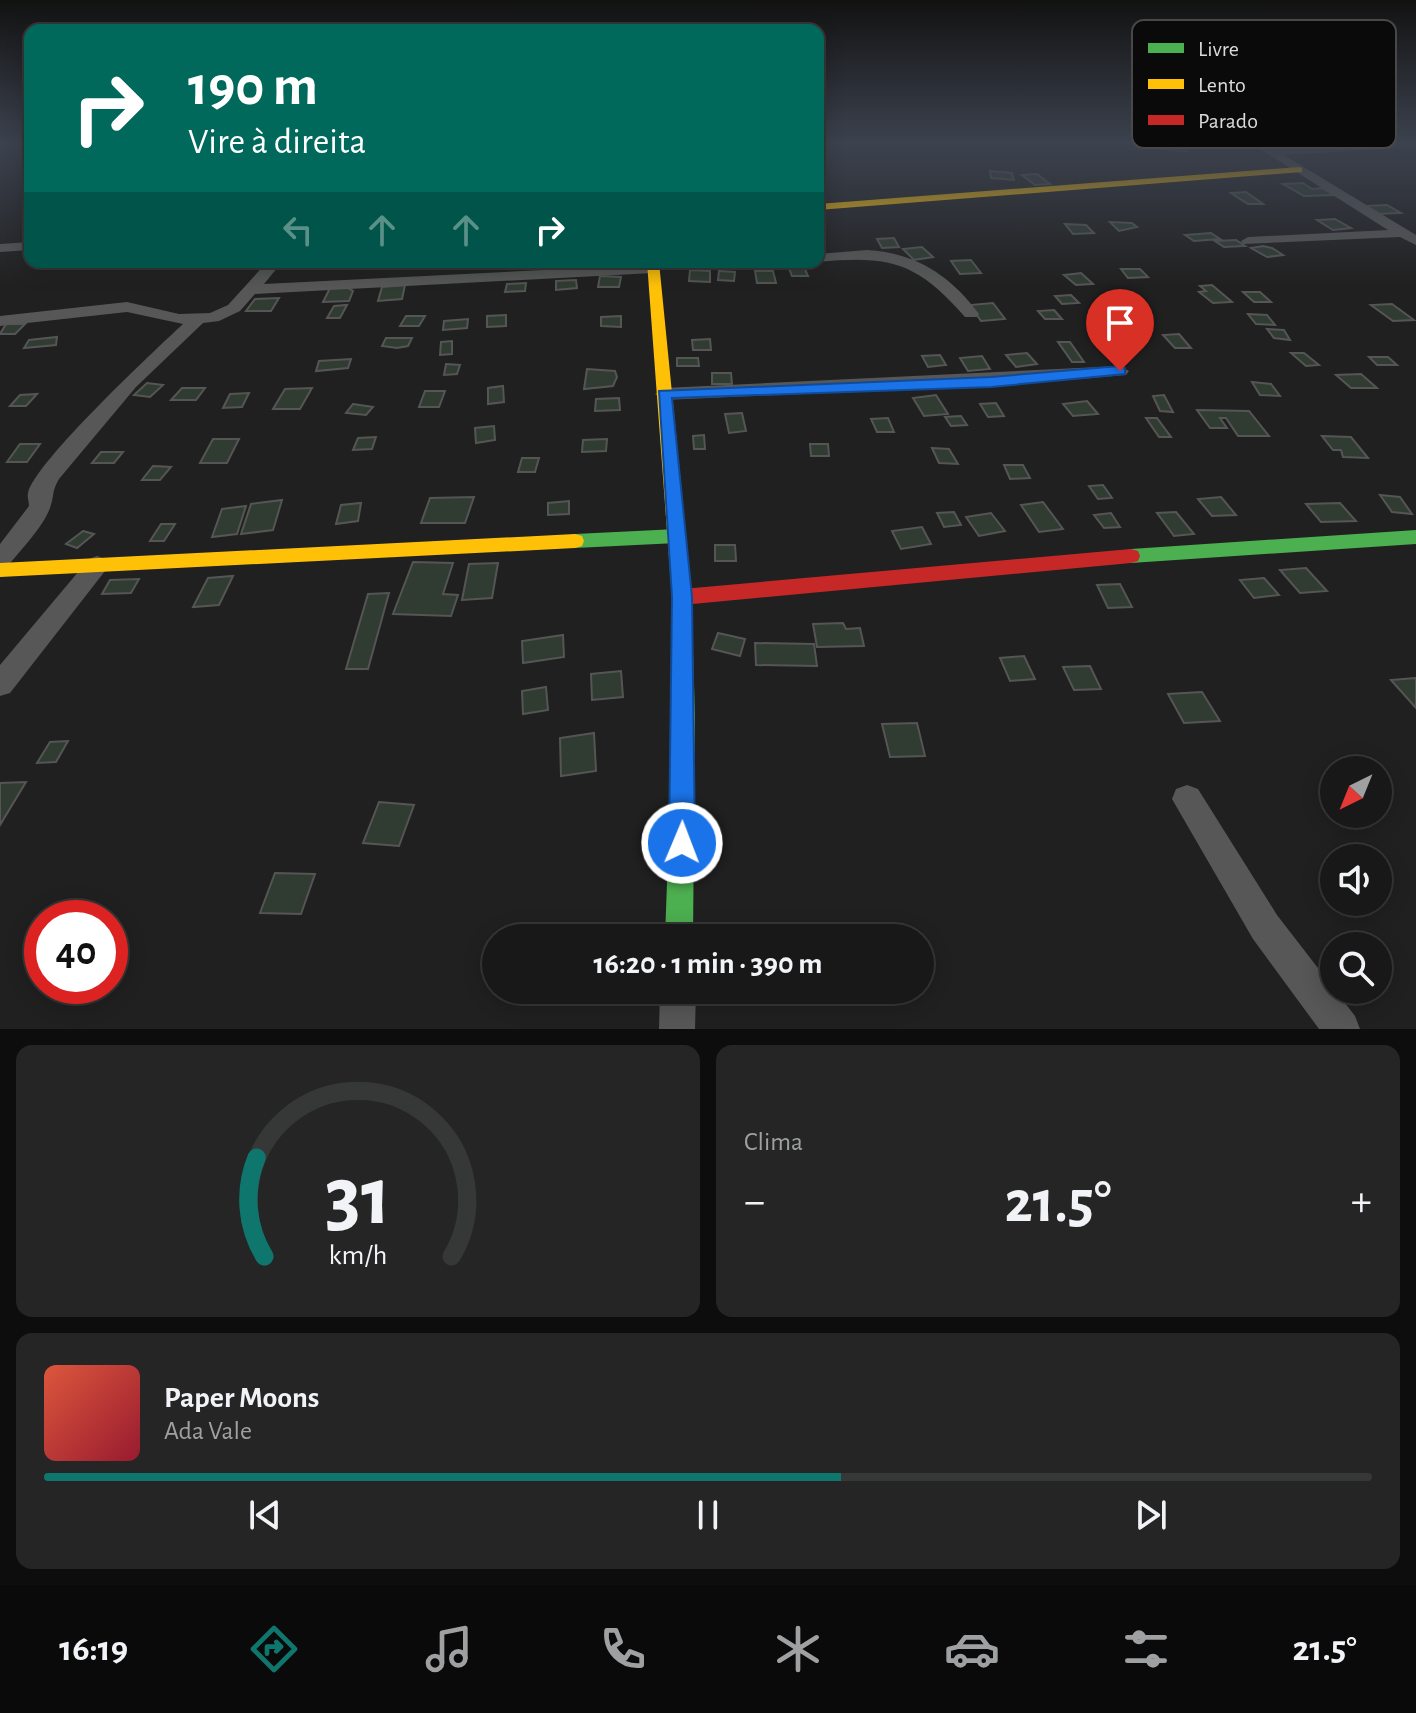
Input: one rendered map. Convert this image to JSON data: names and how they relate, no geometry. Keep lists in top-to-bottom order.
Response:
{
  "legend": ["Livre", "Lento", "Parado"],
  "north": "bottom left",
  "page": {
    "turn": ["190 m", "Vire à direita"],
    "limit": "40",
    "trip": "16:20 · 1 min · 390 m",
    "tile": "Clima",
    "heat": ["−", "21.5°", "+"],
    "song": ["Paper Moons", "Ada Vale"],
    "tabs": ["16:19", "21.5°"],
    "gauge": ["31", "km/h"]
  }
}
